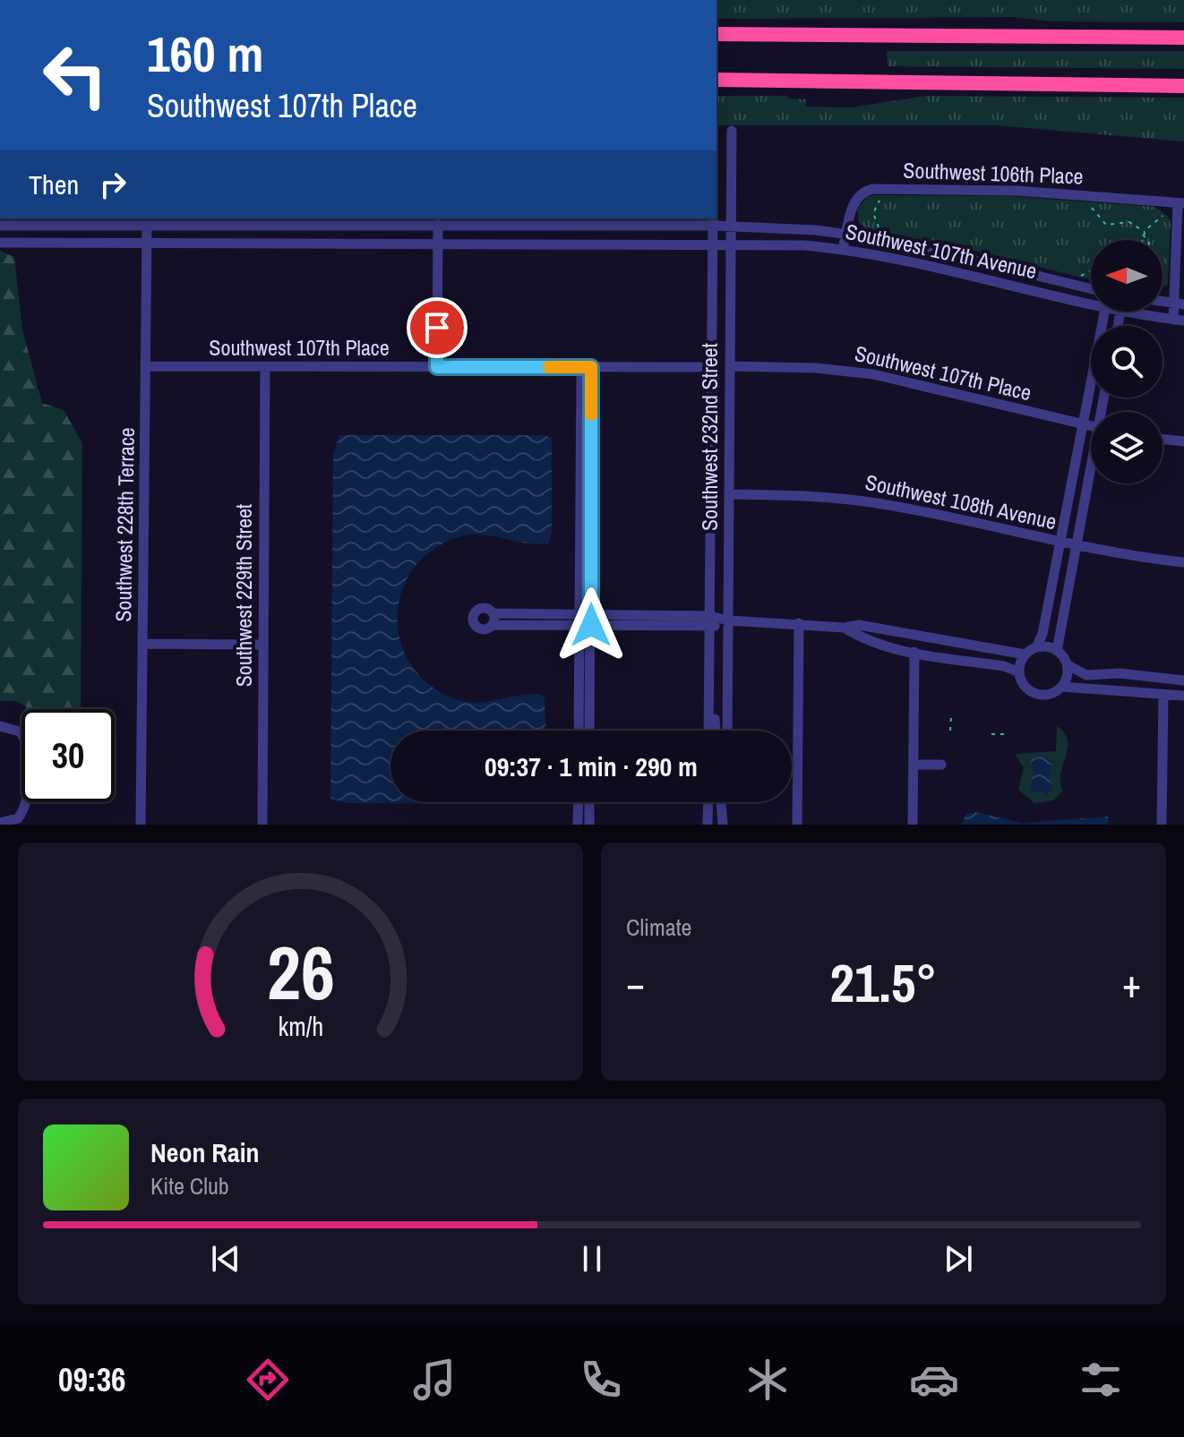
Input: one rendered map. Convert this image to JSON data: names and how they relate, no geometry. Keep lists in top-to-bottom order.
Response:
{
  "streets": {
    "street": [
      "Southwest 106th Place",
      "Southwest 107th Avenue",
      "Southwest 107th Place",
      "Southwest 232nd Street",
      "Southwest 108th Avenue",
      "Southwest 228th Terrace",
      "Southwest 229th Street"
    ]
  },
  "crossings": [
    ["Southwest 106th Place", "Southwest 107th Avenue"],
    ["Southwest 107th Avenue", "Southwest 232nd Street"],
    ["Southwest 107th Avenue", "Southwest 228th Terrace"],
    ["Southwest 107th Place", "Southwest 232nd Street"],
    ["Southwest 107th Place", "Southwest 228th Terrace"],
    ["Southwest 107th Place", "Southwest 229th Street"],
    ["Southwest 232nd Street", "Southwest 108th Avenue"]
  ],
  "north": "left",
  "page": {
    "turn": ["160 m", "Southwest 107th Place"],
    "then": "Then",
    "limit": "30",
    "trip": "09:37 · 1 min · 290 m",
    "tile": "Climate",
    "heat": ["−", "21.5°", "+"],
    "song": ["Neon Rain", "Kite Club"],
    "tabs": "09:36",
    "gauge": ["26", "km/h"]
  }
}
